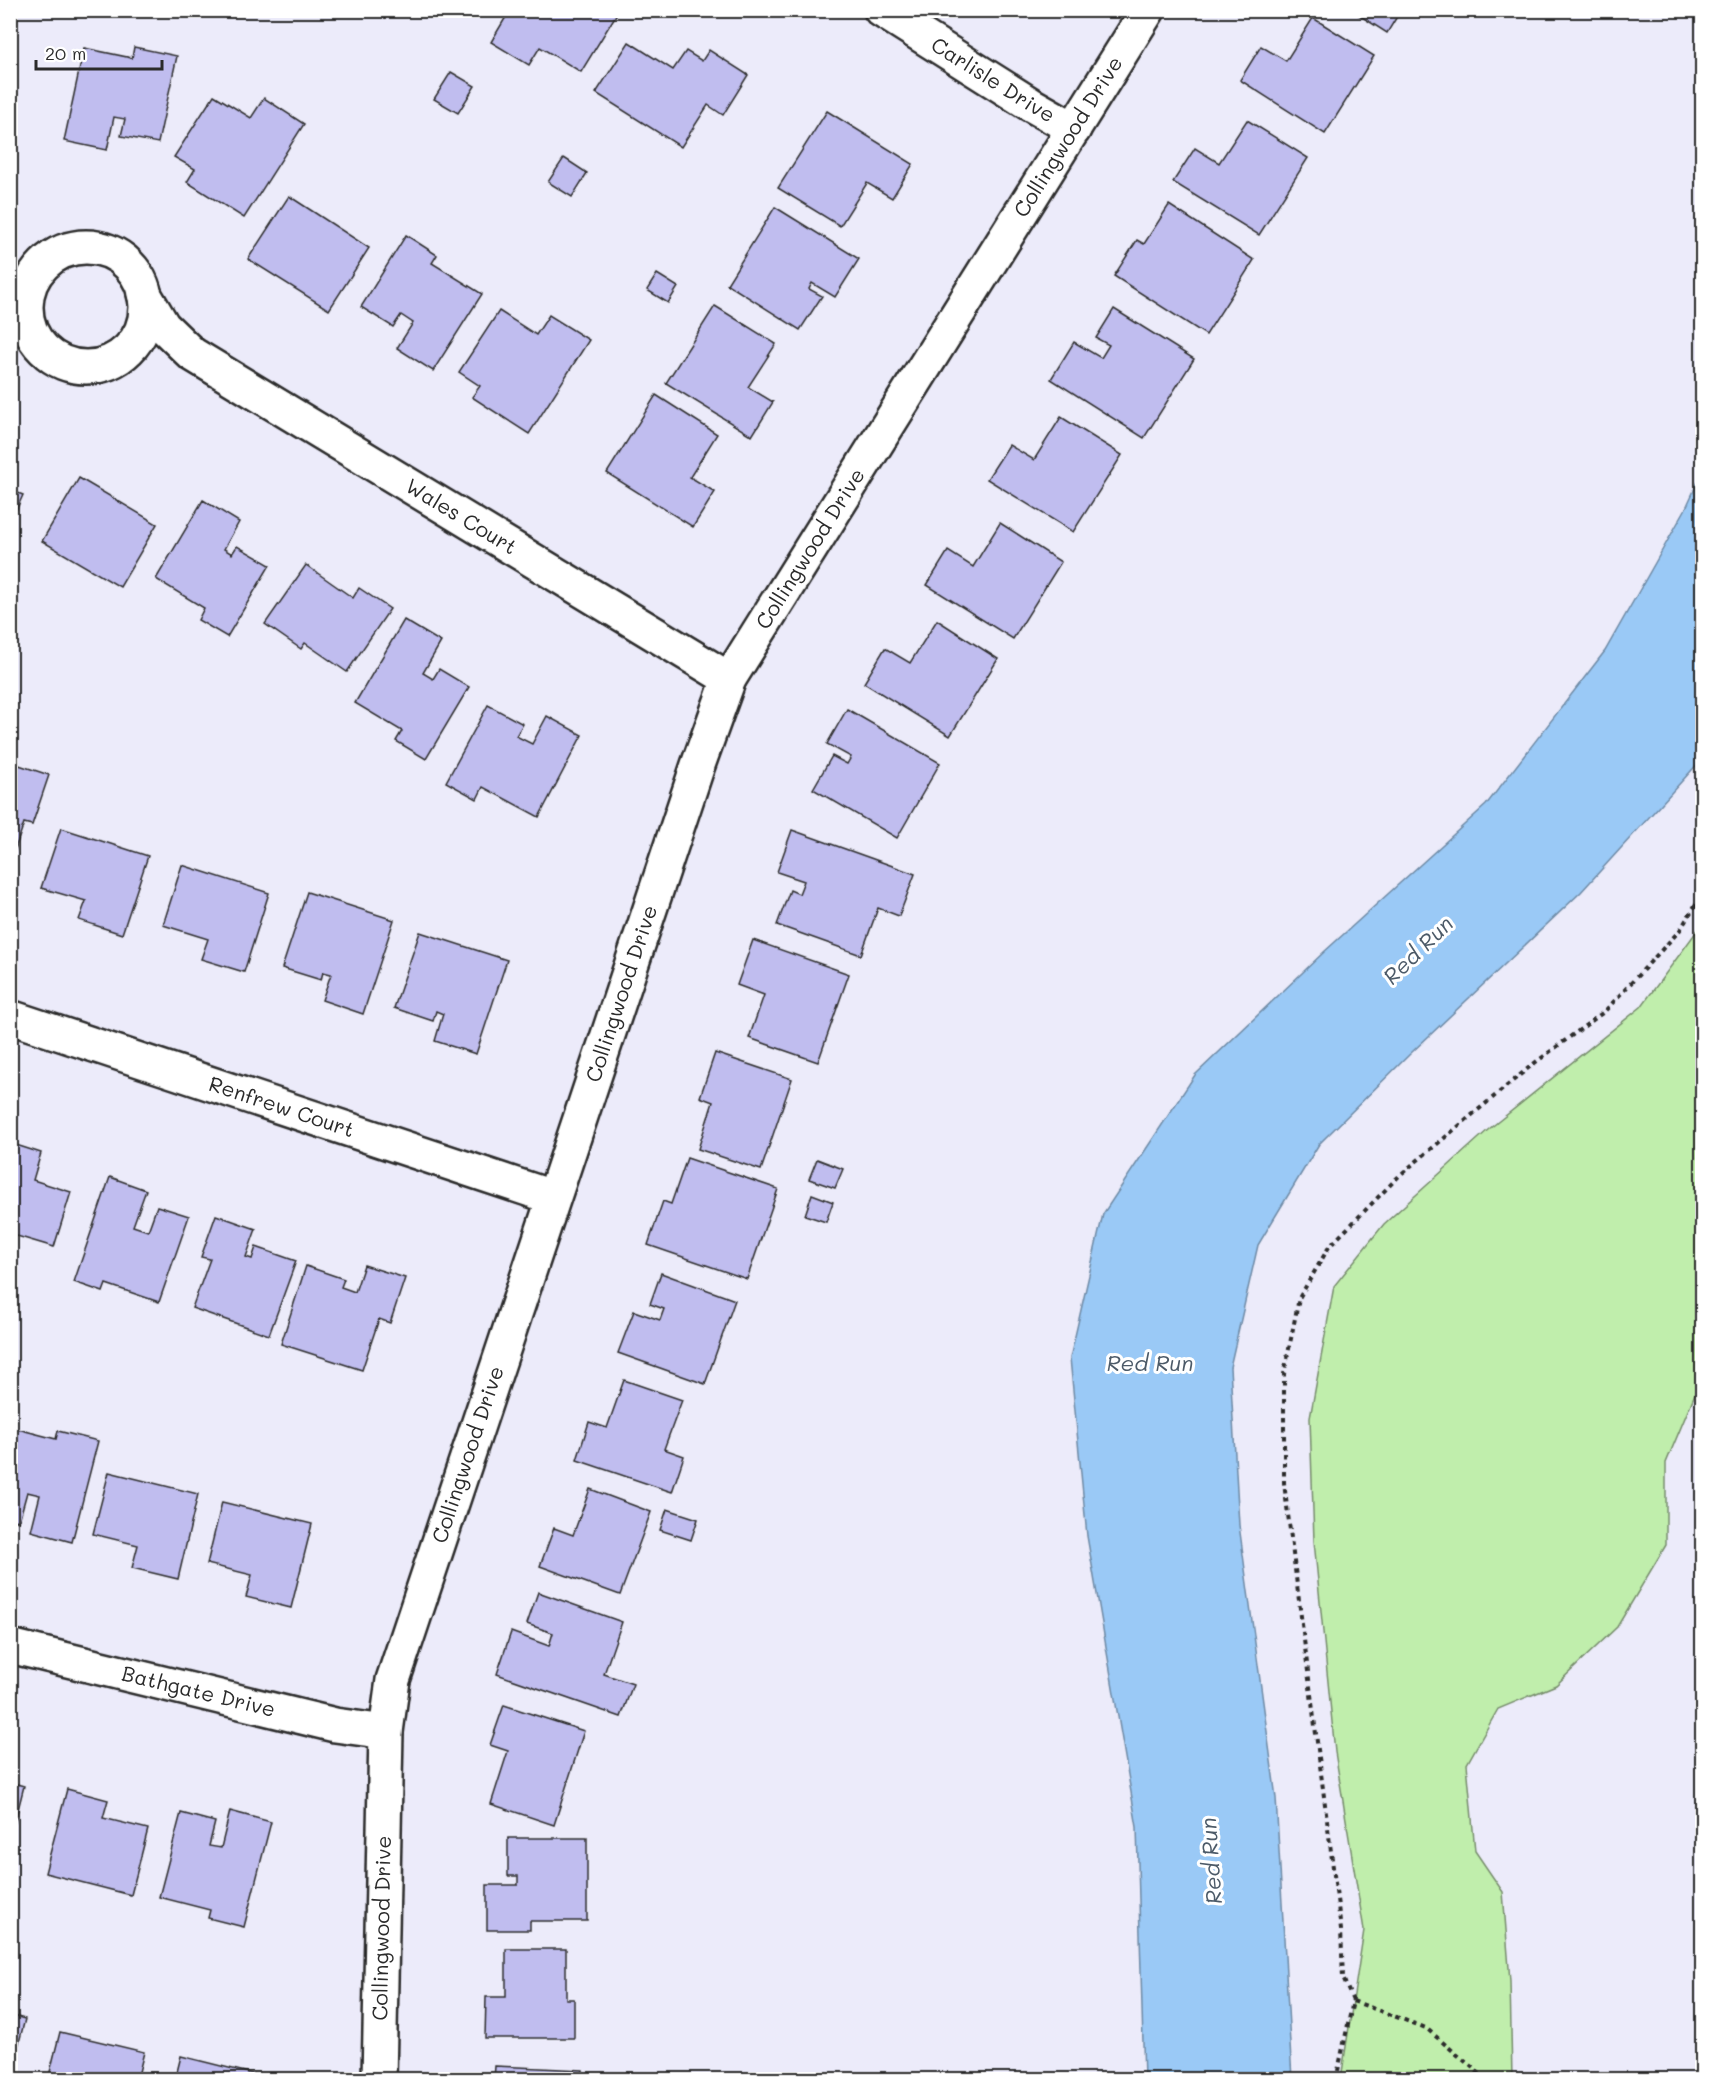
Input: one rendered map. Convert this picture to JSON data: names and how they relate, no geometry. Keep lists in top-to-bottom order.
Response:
{
  "streets": {
    "street": [
      "Carlisle Drive",
      "Collingwood Drive",
      "Wales Court",
      "Renfrew Court",
      "Bathgate Drive"
    ]
  },
  "crossings": [
    ["Carlisle Drive", "Collingwood Drive"],
    ["Collingwood Drive", "Wales Court"],
    ["Collingwood Drive", "Renfrew Court"],
    ["Collingwood Drive", "Bathgate Drive"]
  ],
  "water": ["Red Run"],
  "scale_bar": "20 m"
}
